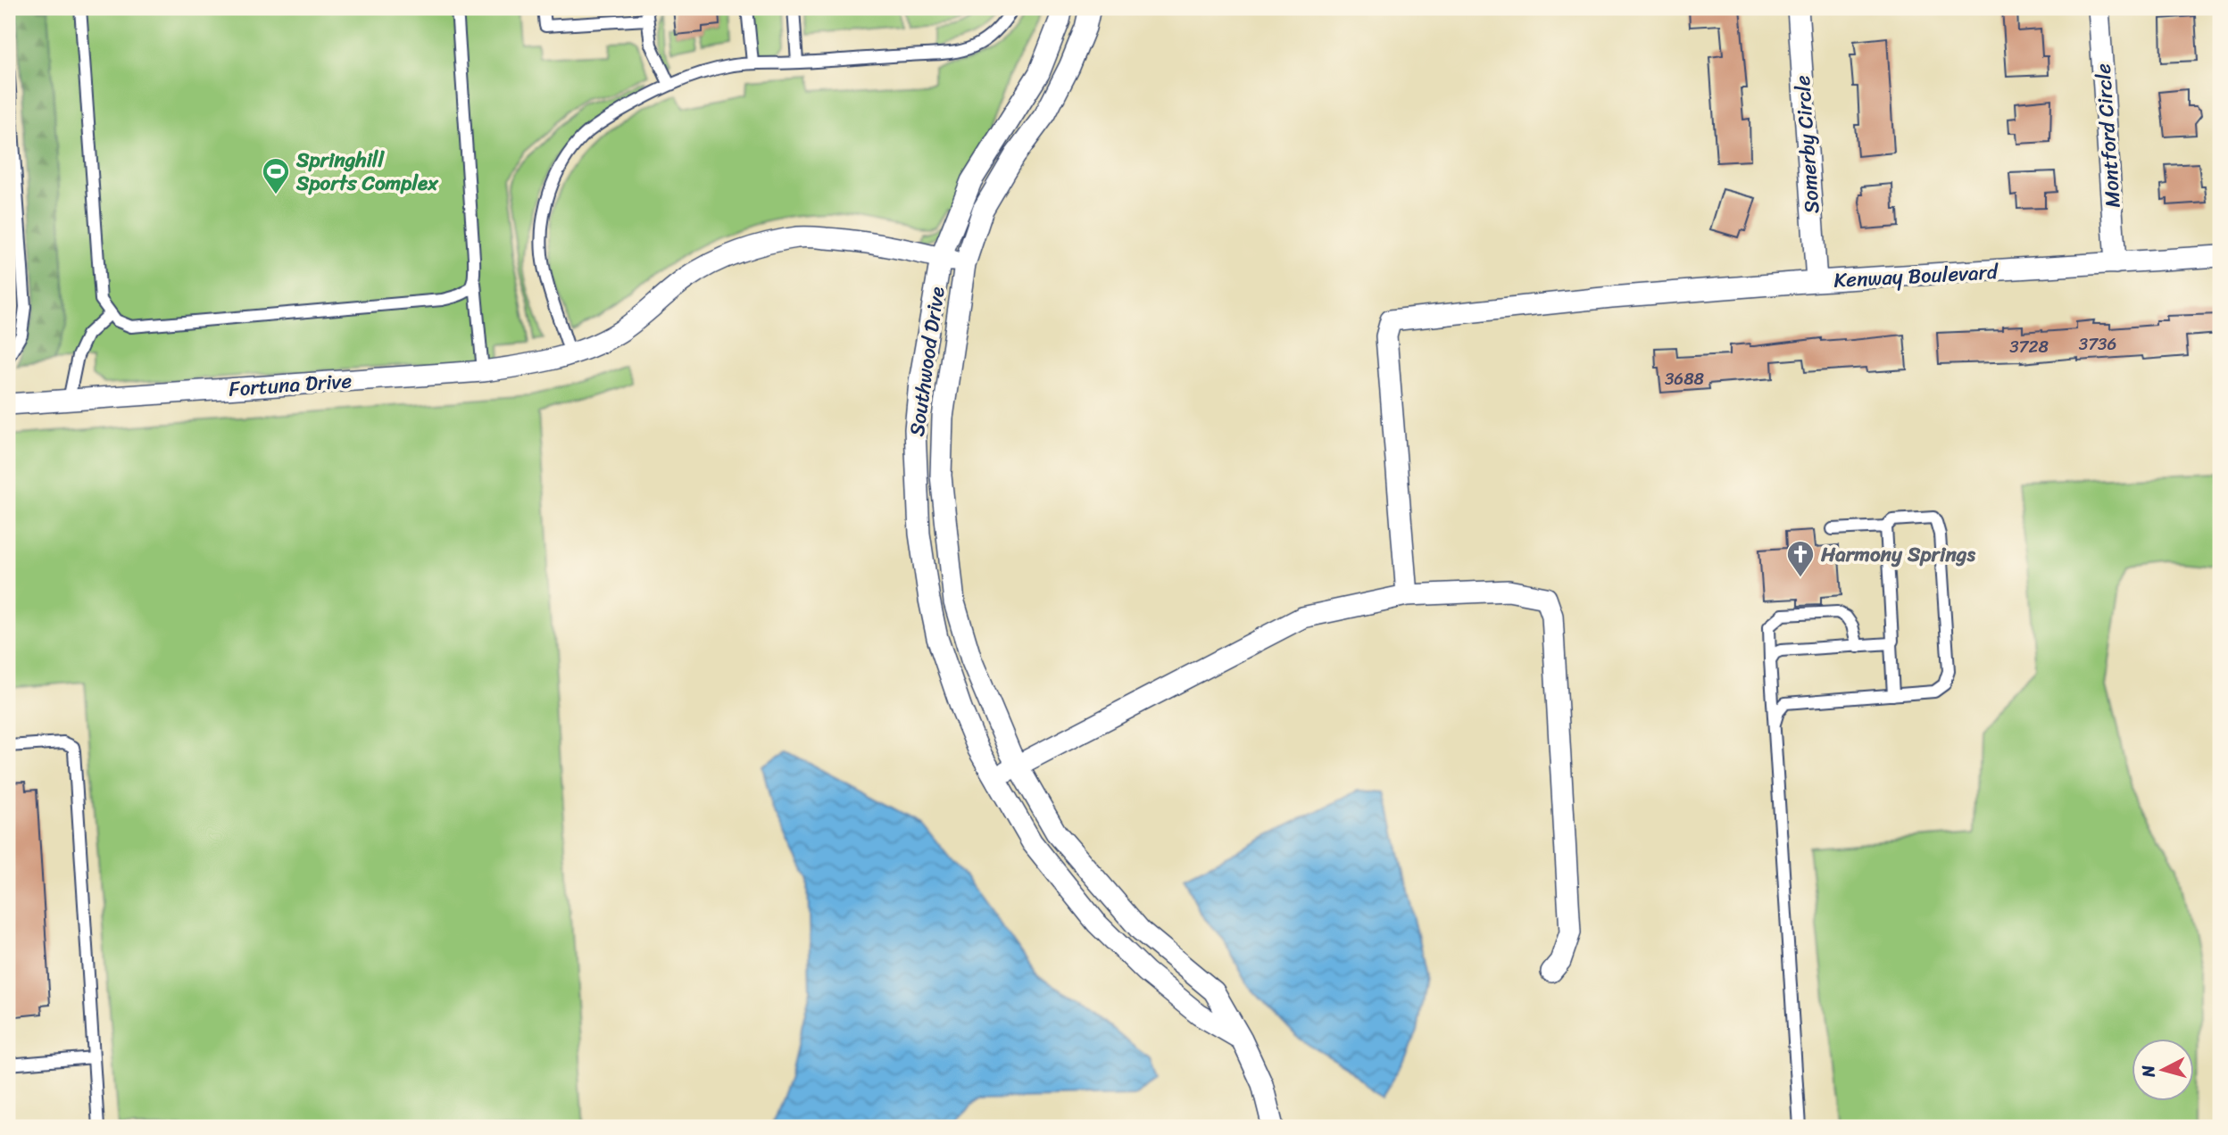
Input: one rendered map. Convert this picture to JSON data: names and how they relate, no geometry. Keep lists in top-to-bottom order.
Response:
{
  "streets": {
    "street": [
      "Montford Circle",
      "Somerby Circle",
      "Kenway Boulevard",
      "Southwood Drive",
      "Fortuna Drive"
    ]
  },
  "crossings": [
    ["Montford Circle", "Kenway Boulevard"],
    ["Somerby Circle", "Kenway Boulevard"],
    ["Southwood Drive", "Fortuna Drive"]
  ],
  "places": {
    "sports": ["Springhill Sports Complex"],
    "church": ["Harmony Springs"]
  },
  "house_numbers": ["3736", "3728", "3688"],
  "north": "left"
}
